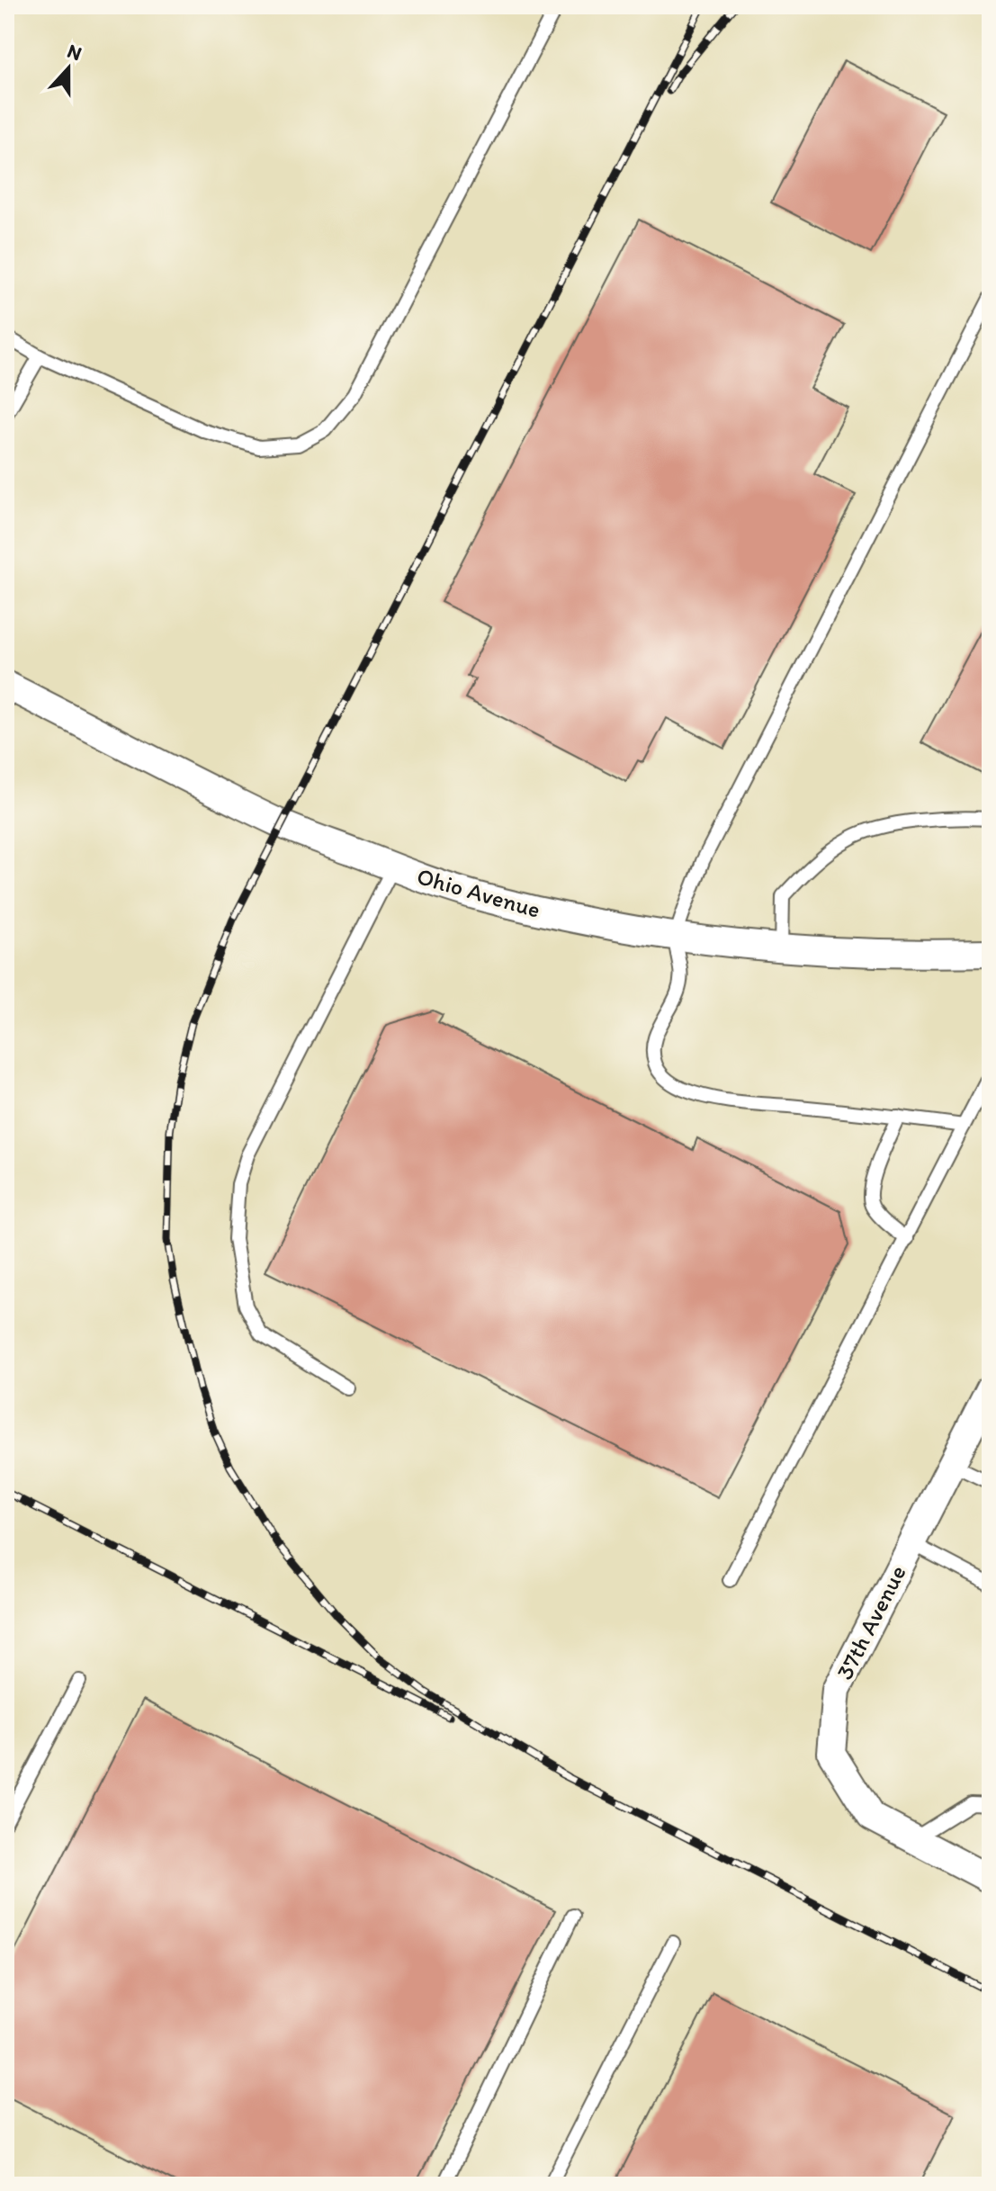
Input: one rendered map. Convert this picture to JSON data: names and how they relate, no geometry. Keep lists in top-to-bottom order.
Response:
{
  "streets": {
    "street": ["Ohio Avenue", "37th Avenue"]
  },
  "north": "top"
}
